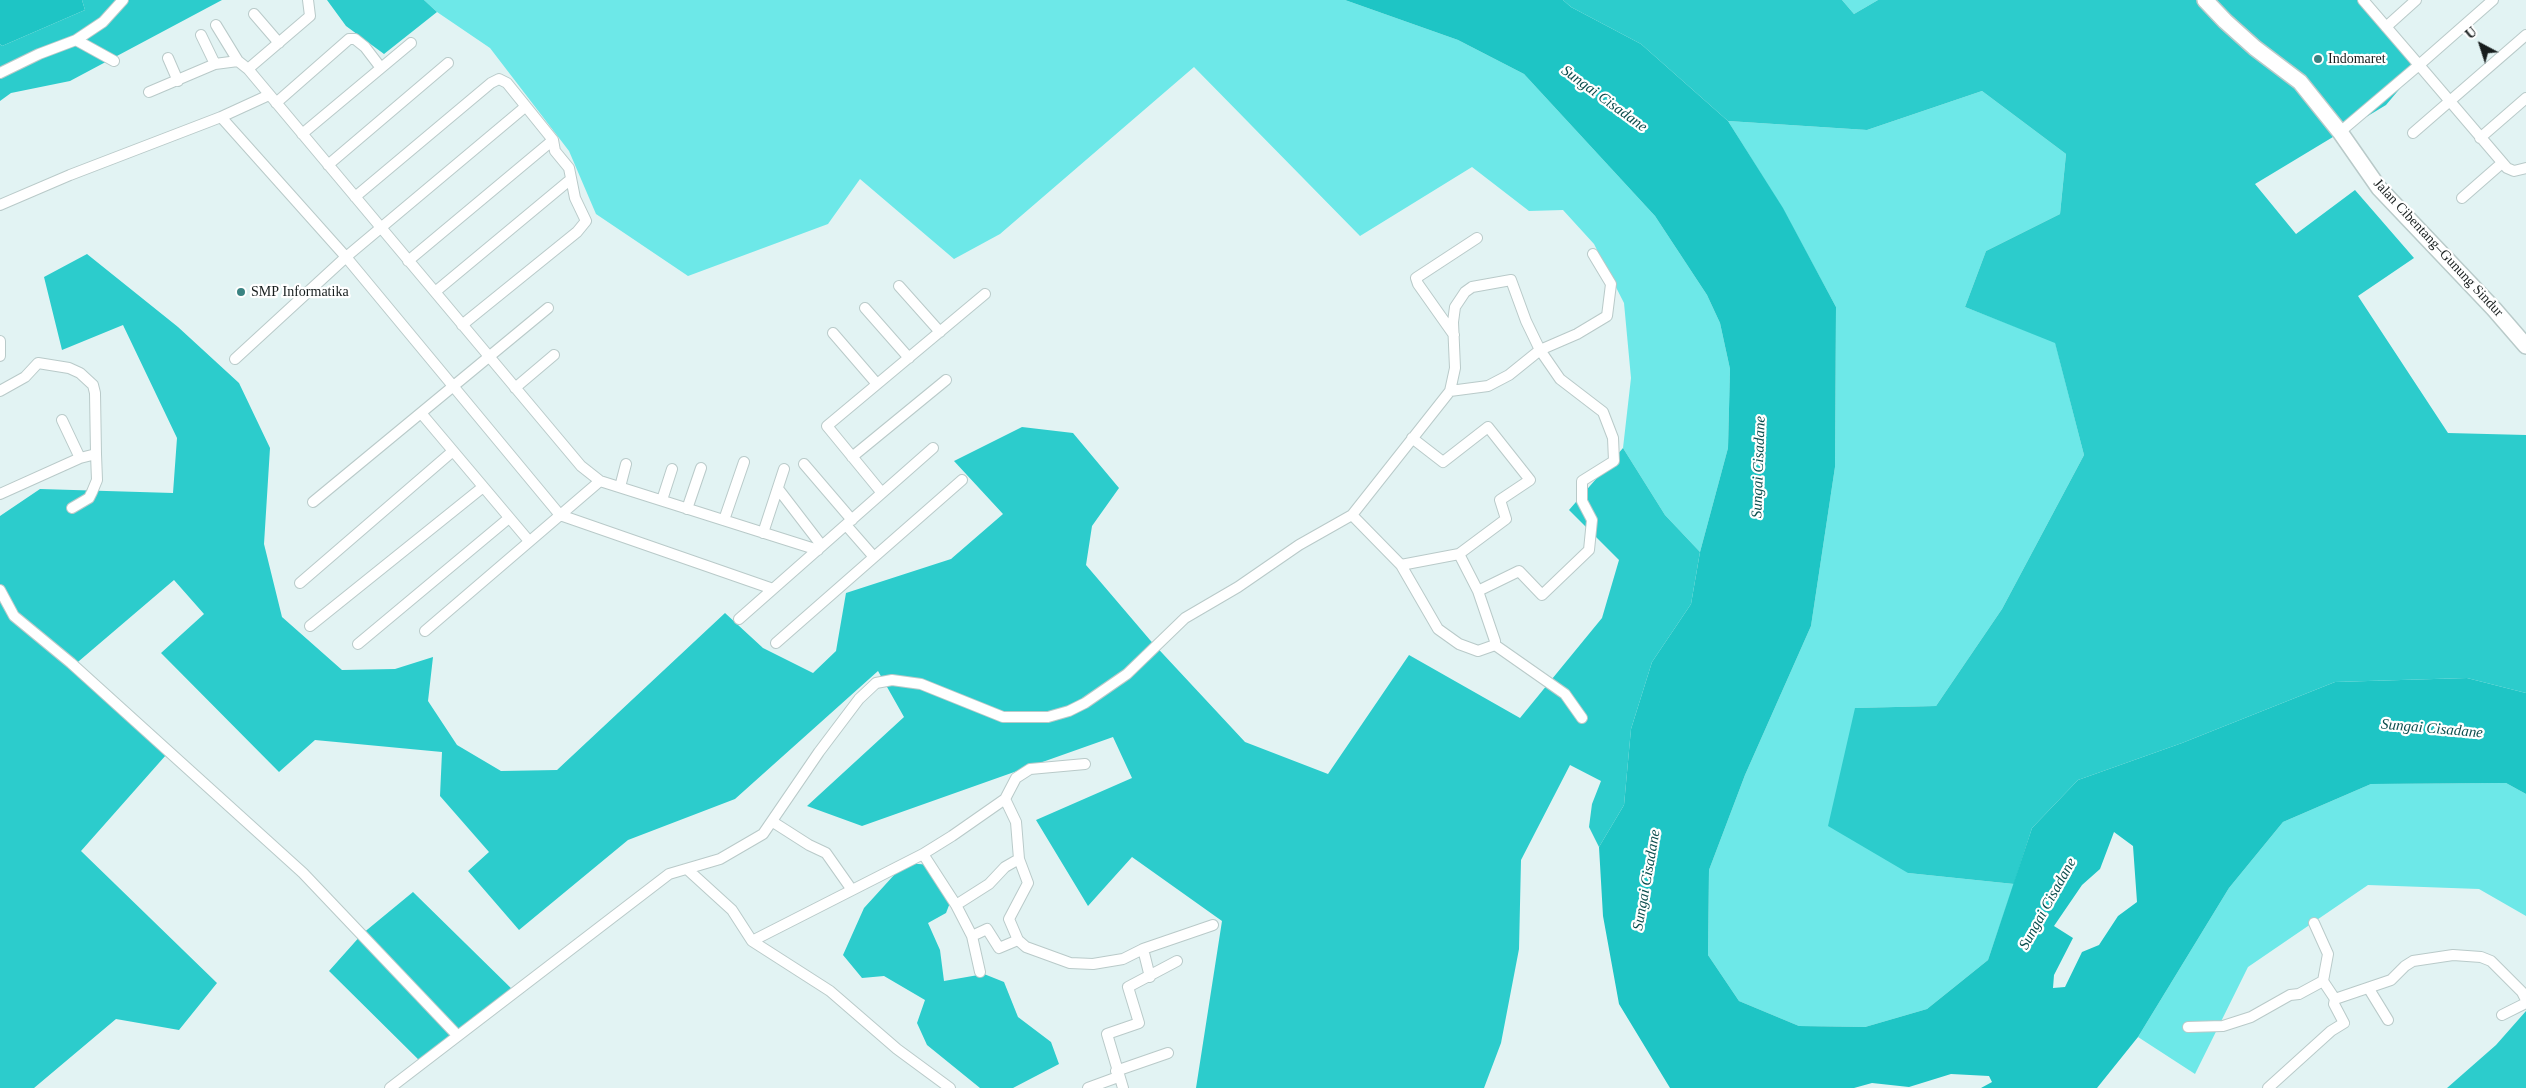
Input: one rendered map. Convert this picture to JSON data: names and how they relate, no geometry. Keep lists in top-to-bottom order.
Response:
{
  "streets": {
    "street": ["Jalan Cibentang–Gunung Sindur"]
  },
  "water": ["Sungai Cisadane"],
  "places": ["Indomaret", "SMP Informatika"],
  "north": "top left"
}
